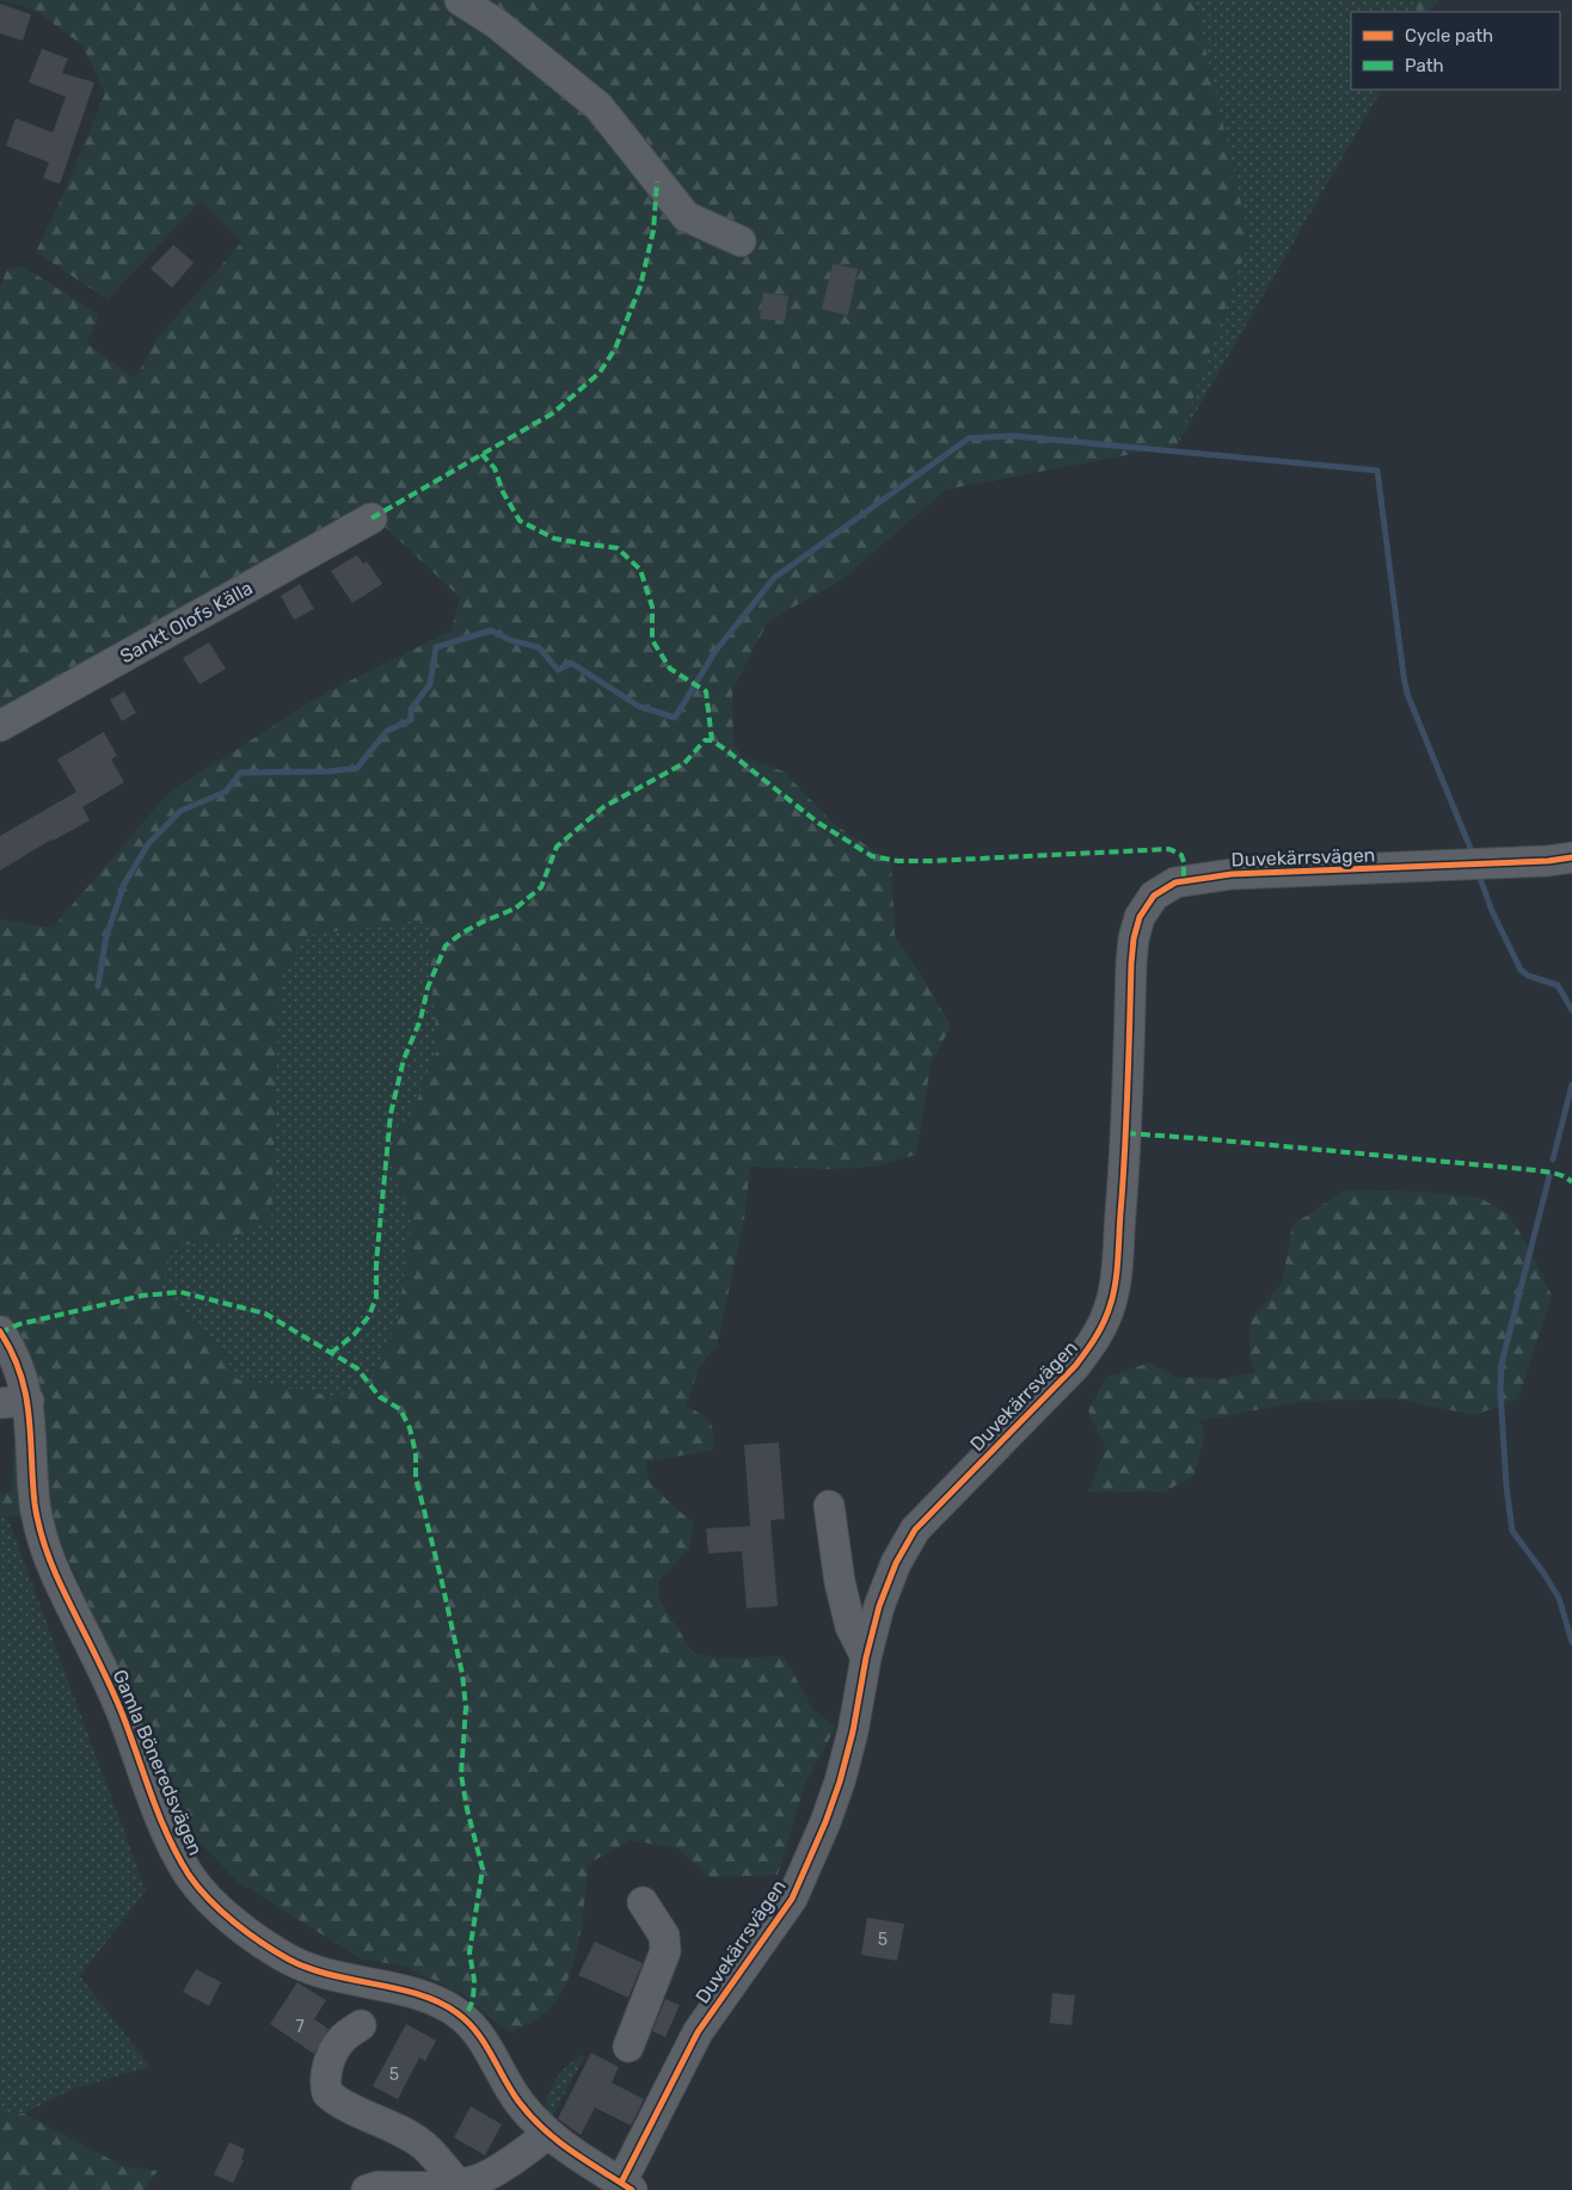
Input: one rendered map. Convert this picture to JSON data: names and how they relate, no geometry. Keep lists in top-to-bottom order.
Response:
{
  "streets": {
    "street": ["Sankt Olofs Källa", "Duvekärrsvägen", "Gamla Böneredsvägen"]
  },
  "crossings": [
    ["Duvekärrsvägen", "Gamla Böneredsvägen"]
  ],
  "house_numbers": ["5", "7", "5"],
  "legend": ["Cycle path", "Path"]
}
